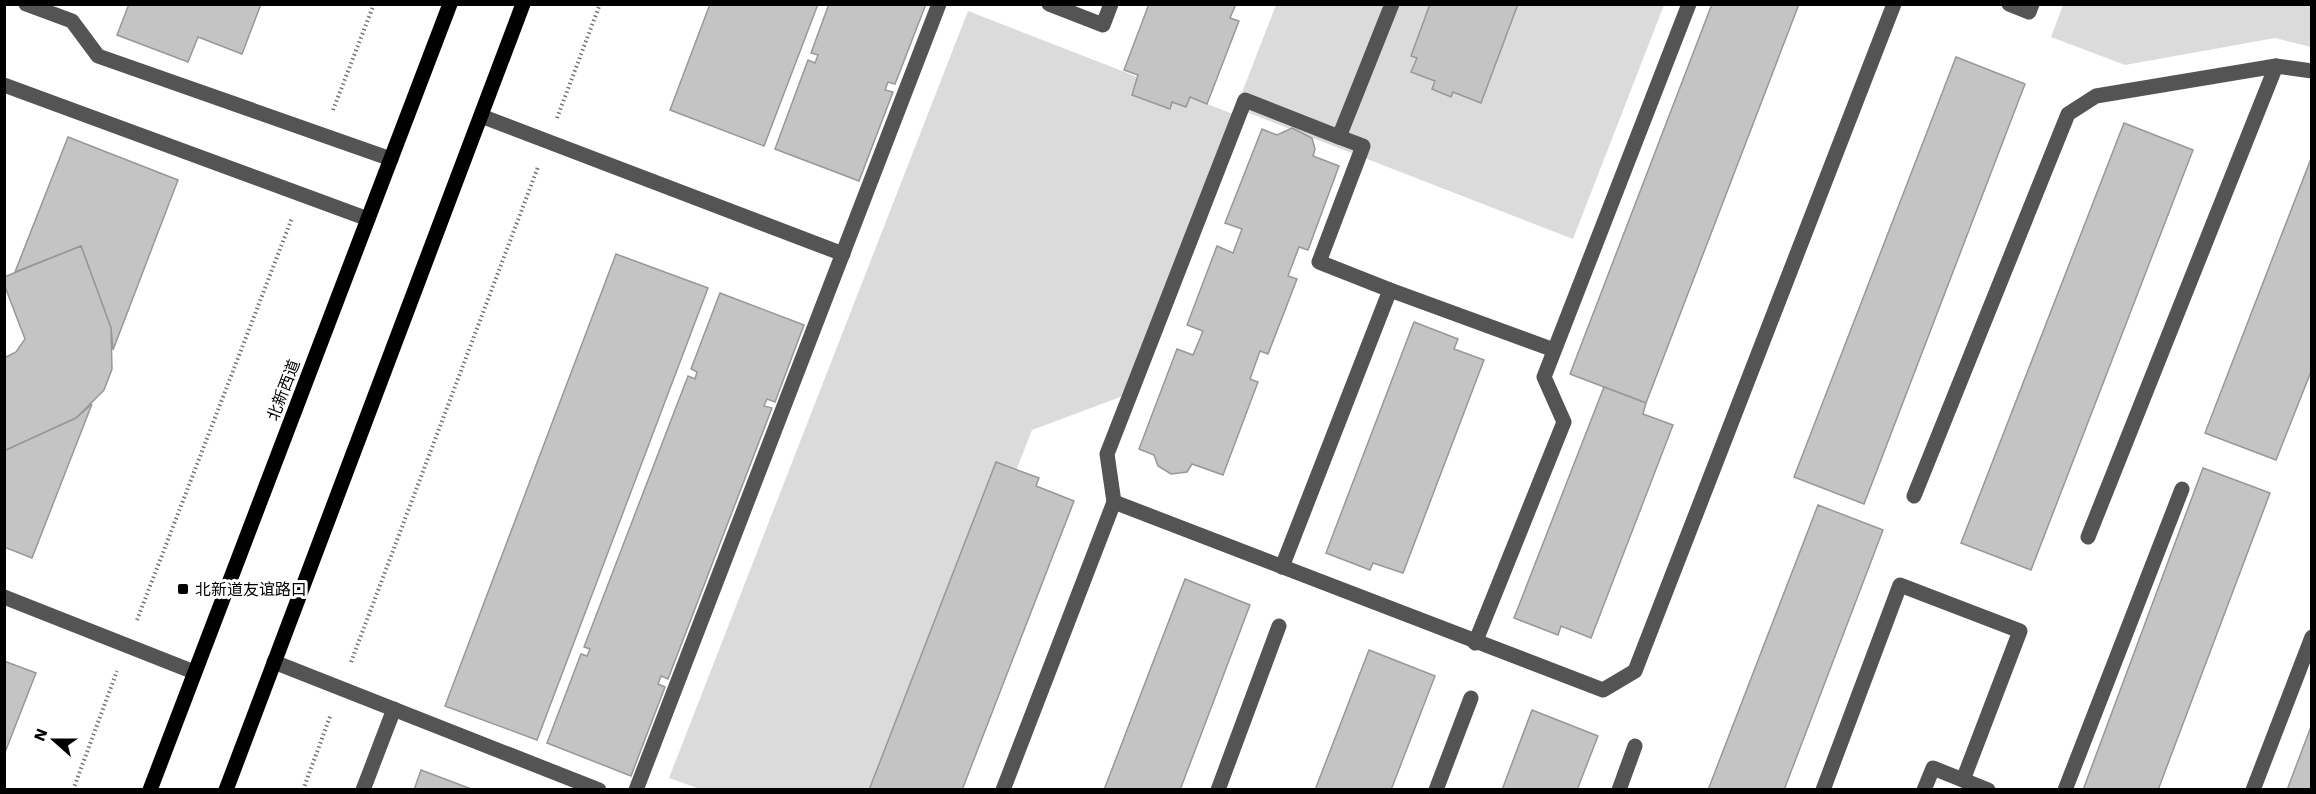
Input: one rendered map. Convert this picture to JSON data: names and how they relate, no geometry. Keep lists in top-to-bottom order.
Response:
{
  "streets": {
    "main road": ["北新西道"]
  },
  "places": {
    "transit": ["北新道友谊路口"]
  },
  "north": "left"
}
